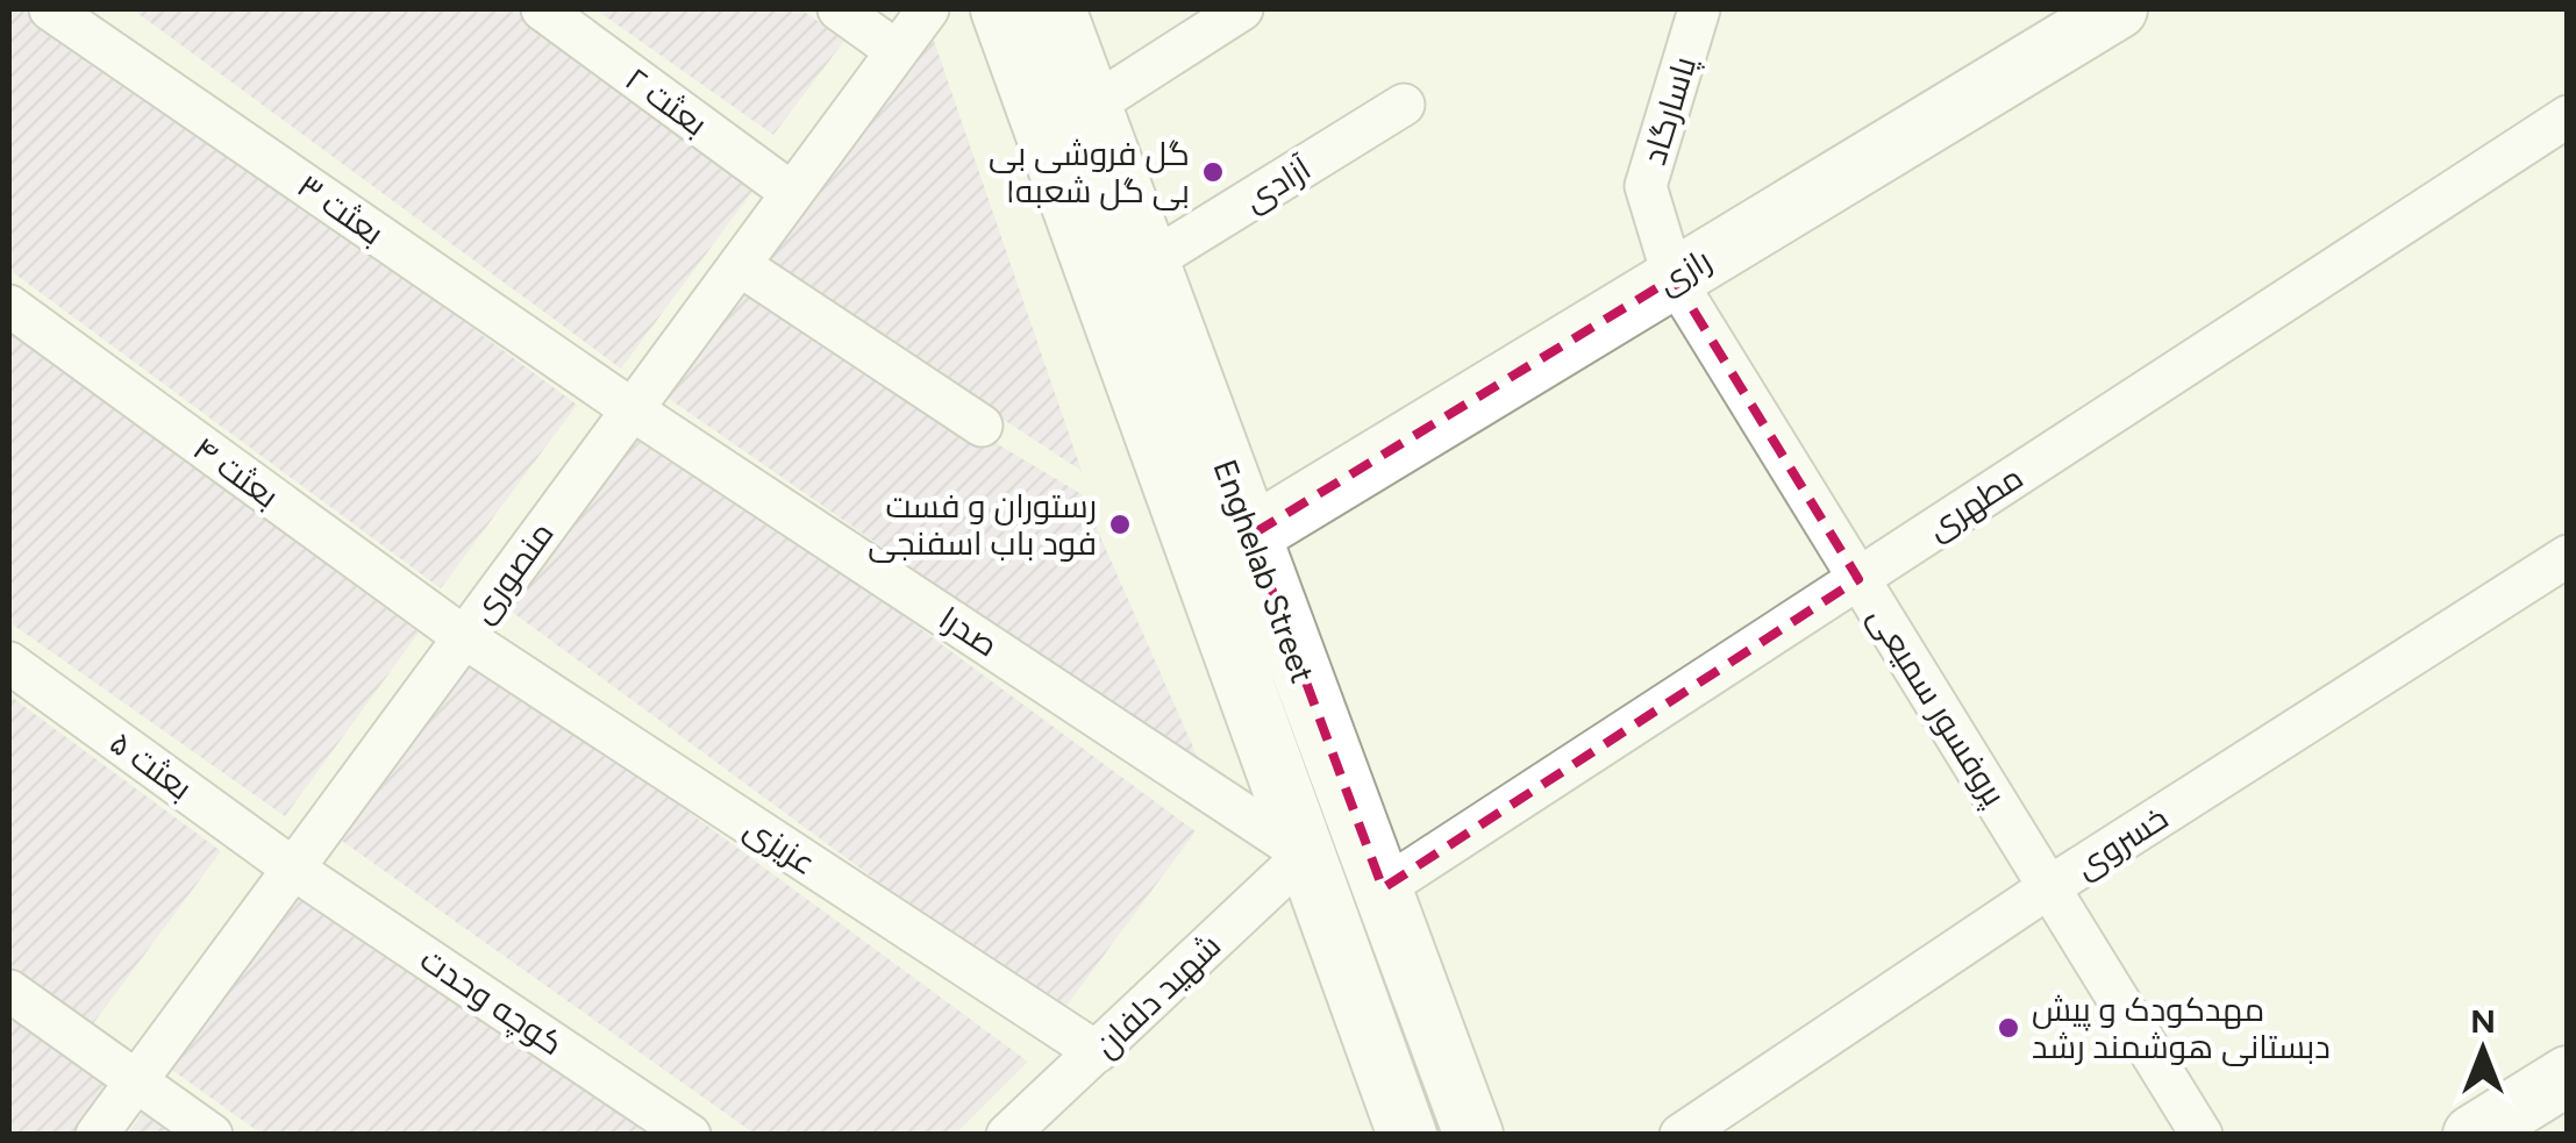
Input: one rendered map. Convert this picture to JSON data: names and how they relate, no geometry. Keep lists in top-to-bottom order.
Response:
{
  "streets": {
    "main road": ["رازی", "Enghelab Street"],
    "street": [
      "بعثت ۲",
      "پاسارگاد",
      "آزادی",
      "بعثت ۳",
      "بعثت ۴",
      "مطهری",
      "منصوری",
      "صدرا",
      "پروفسور سمیعی",
      "بعثت ۵",
      "خسروی",
      "عزیزی",
      "شهید دلفان",
      "کوچه وحدت"
    ]
  },
  "crossings": [
    ["بعثت ۲", "منصوری"],
    ["پاسارگاد", "رازی"],
    ["پاسارگاد", "پروفسور سمیعی"],
    ["آزادی", "Enghelab Street"],
    ["بعثت ۳", "منصوری"],
    ["بعثت ۳", "صدرا"],
    ["رازی", "Enghelab Street"],
    ["رازی", "پروفسور سمیعی"],
    ["بعثت ۴", "منصوری"],
    ["بعثت ۴", "عزیزی"],
    ["مطهری", "Enghelab Street"],
    ["مطهری", "پروفسور سمیعی"],
    ["Enghelab Street", "صدرا"],
    ["Enghelab Street", "شهید دلفان"],
    ["منصوری", "صدرا"],
    ["منصوری", "بعثت ۵"],
    ["منصوری", "عزیزی"],
    ["منصوری", "کوچه وحدت"],
    ["صدرا", "شهید دلفان"],
    ["پروفسور سمیعی", "خسروی"],
    ["بعثت ۵", "کوچه وحدت"],
    ["عزیزی", "شهید دلفان"]
  ],
  "places": ["گل فروشی بی بی گل شعبه۱", "رستوران و فست فود باب اسفنجی", "مهدکودک و پیش دبستانی هوشمند رشد"],
  "north": "top"
}
